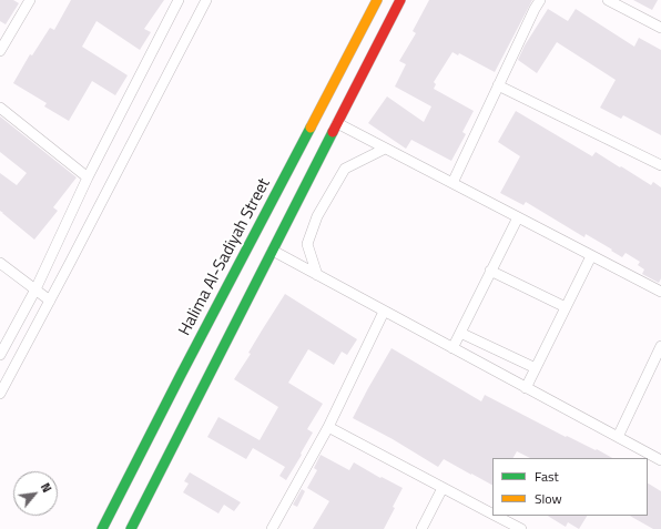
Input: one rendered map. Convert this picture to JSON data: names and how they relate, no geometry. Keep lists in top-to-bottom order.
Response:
{
  "streets": {
    "street": ["Halima Al-Sadiyah Street"]
  },
  "legend": ["Fast", "Slow"],
  "north": "top right"
}
